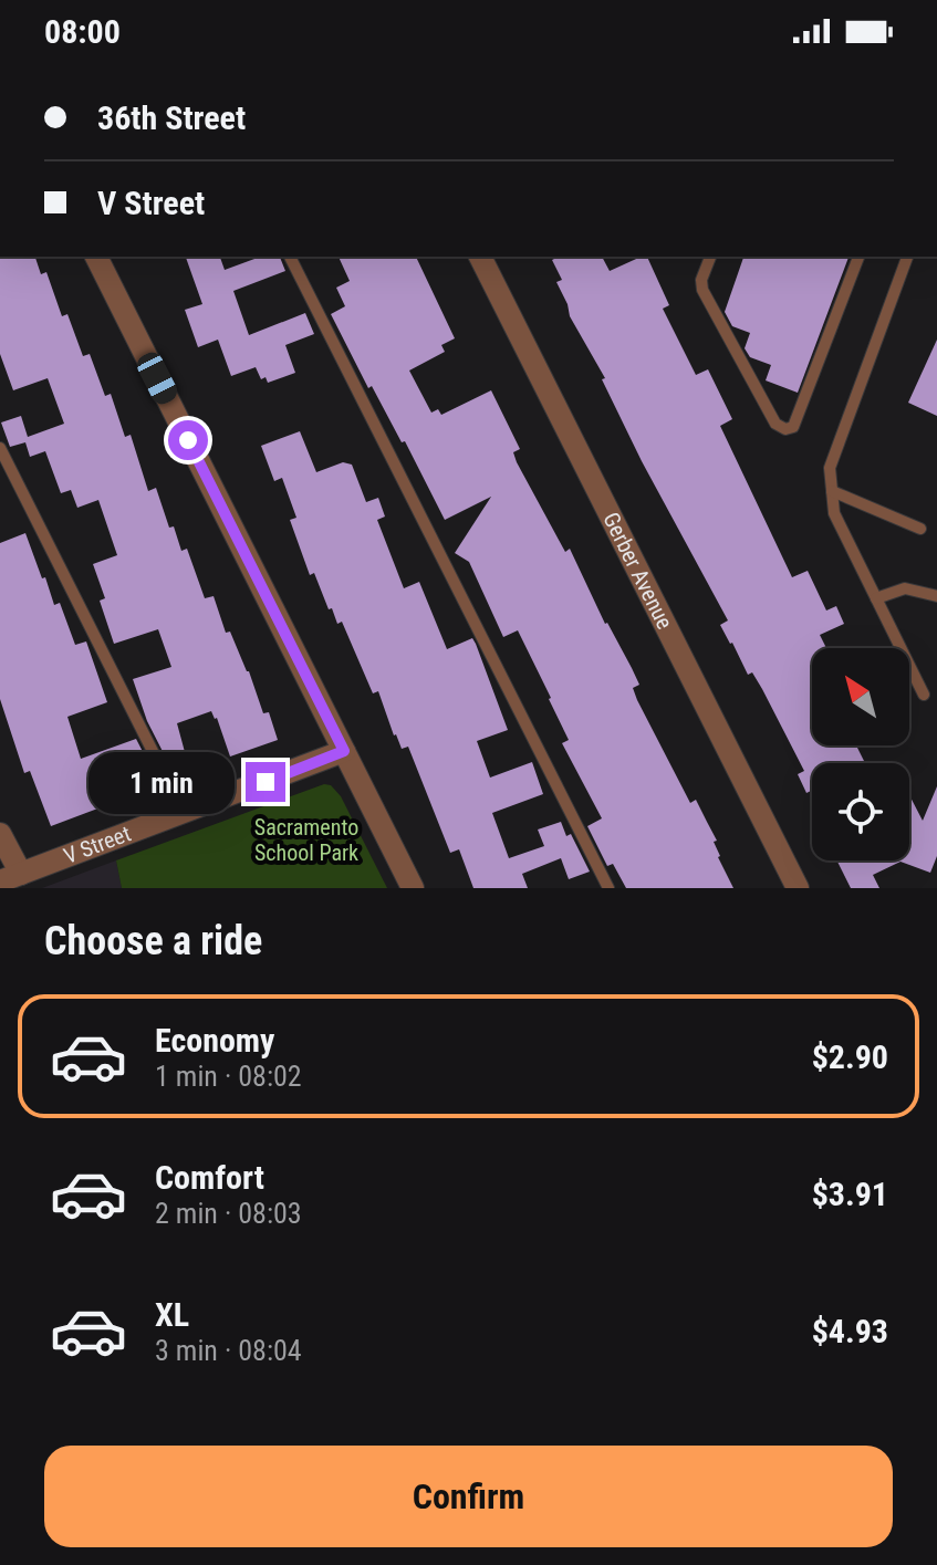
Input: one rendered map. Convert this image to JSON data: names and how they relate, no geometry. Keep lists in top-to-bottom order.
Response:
{
  "streets": {
    "street": ["Gerber Avenue", "V Street"]
  },
  "parks": ["Sacramento School Park"],
  "north": "top left",
  "page": {
    "status": "08:00",
    "banner": ["36th Street", "V Street"],
    "bubble": "1 min",
    "heading": "Choose a ride",
    "list": [
      {
        "name": "Economy",
        "note": "1 min · 08:02",
        "value": "$2.90"
      },
      {
        "name": "Comfort",
        "note": "2 min · 08:03",
        "value": "$3.91"
      },
      {
        "name": "XL",
        "note": "3 min · 08:04",
        "value": "$4.93"
      }
    ],
    "buttons": "Confirm"
  }
}
